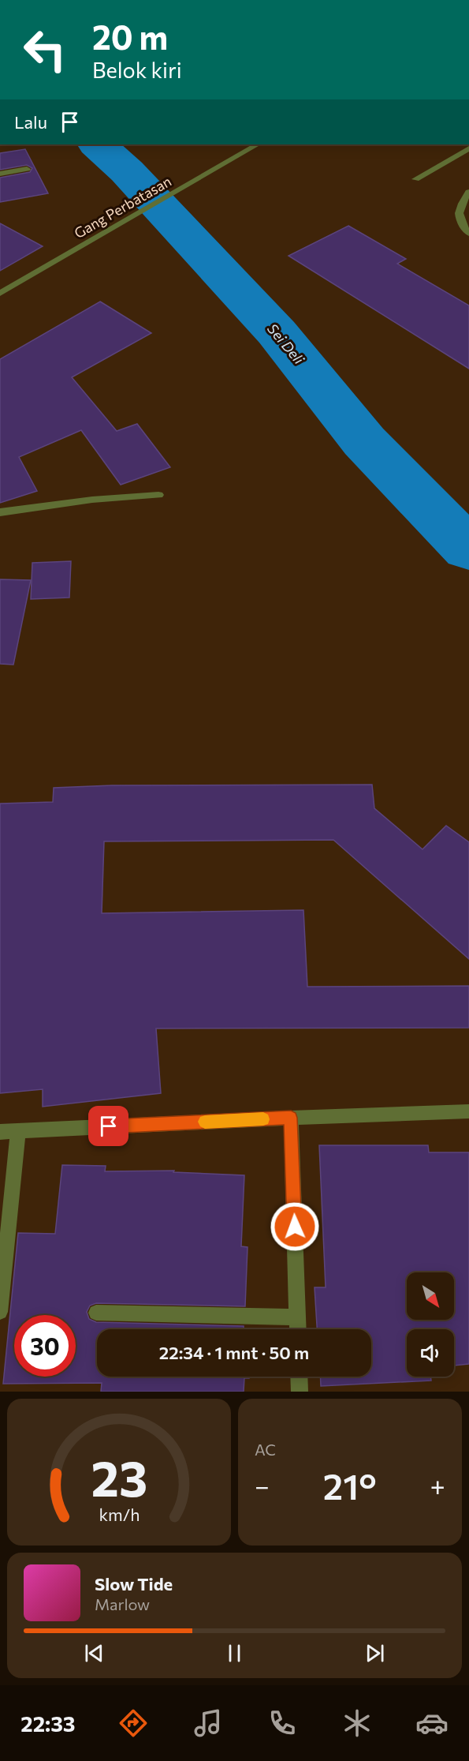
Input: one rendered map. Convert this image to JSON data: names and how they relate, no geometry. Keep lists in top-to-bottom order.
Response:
{
  "streets": {
    "street": ["Gang Perbatasan"]
  },
  "water": ["Sei Deli"],
  "north": "bottom right",
  "page": {
    "turn": ["20 m", "Belok kiri"],
    "then": "Lalu",
    "limit": "30",
    "trip": "22:34 · 1 mnt · 50 m",
    "tile": "AC",
    "heat": ["−", "21°", "+"],
    "song": ["Slow Tide", "Marlow"],
    "tabs": "22:33",
    "gauge": ["23", "km/h"]
  }
}
